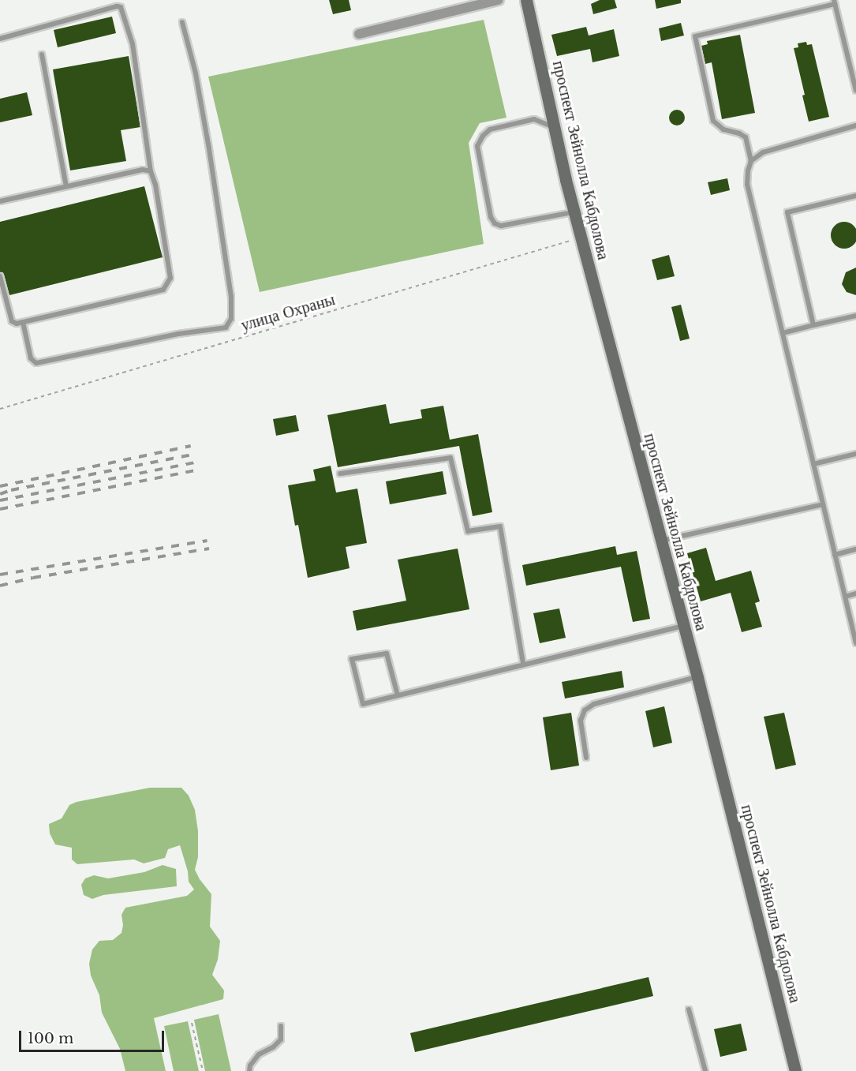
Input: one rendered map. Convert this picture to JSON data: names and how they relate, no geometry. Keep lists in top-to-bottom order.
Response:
{
  "streets": {
    "main road": ["проспект Зейнолла Кабдолова"],
    "path": ["улица Охраны"]
  },
  "crossings": [
    ["проспект Зейнолла Кабдолова", "улица Охраны"]
  ],
  "scale_bar": "100 m"
}
